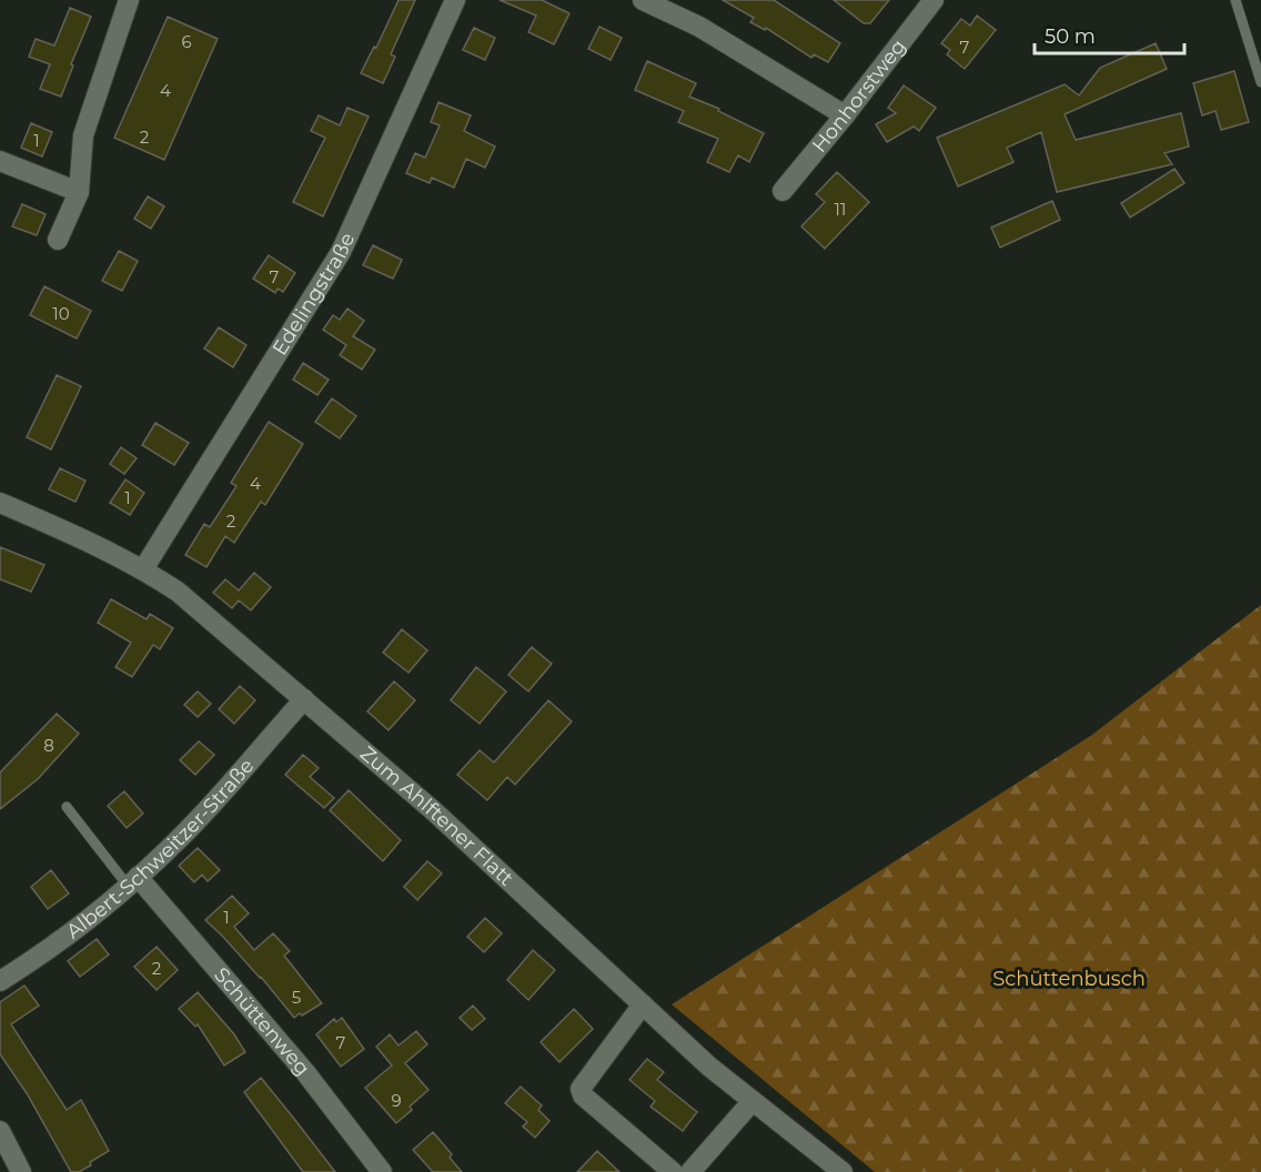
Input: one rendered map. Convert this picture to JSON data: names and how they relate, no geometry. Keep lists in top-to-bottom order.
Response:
{
  "streets": {
    "street": [
      "Honhorstweg",
      "Edelingstraße",
      "Zum Ahlftener Flatt",
      "Albert-Schweitzer-Straße",
      "Schüttenweg"
    ]
  },
  "crossings": [
    ["Edelingstraße", "Zum Ahlftener Flatt"],
    ["Zum Ahlftener Flatt", "Albert-Schweitzer-Straße"],
    ["Albert-Schweitzer-Straße", "Schüttenweg"]
  ],
  "parks": ["Schüttenbusch"],
  "house_numbers": [
    "6",
    "7",
    "4",
    "2",
    "1",
    "11",
    "7",
    "10",
    "4",
    "1",
    "2",
    "8",
    "1",
    "2",
    "5",
    "7",
    "9"
  ],
  "scale_bar": "50 m"
}
